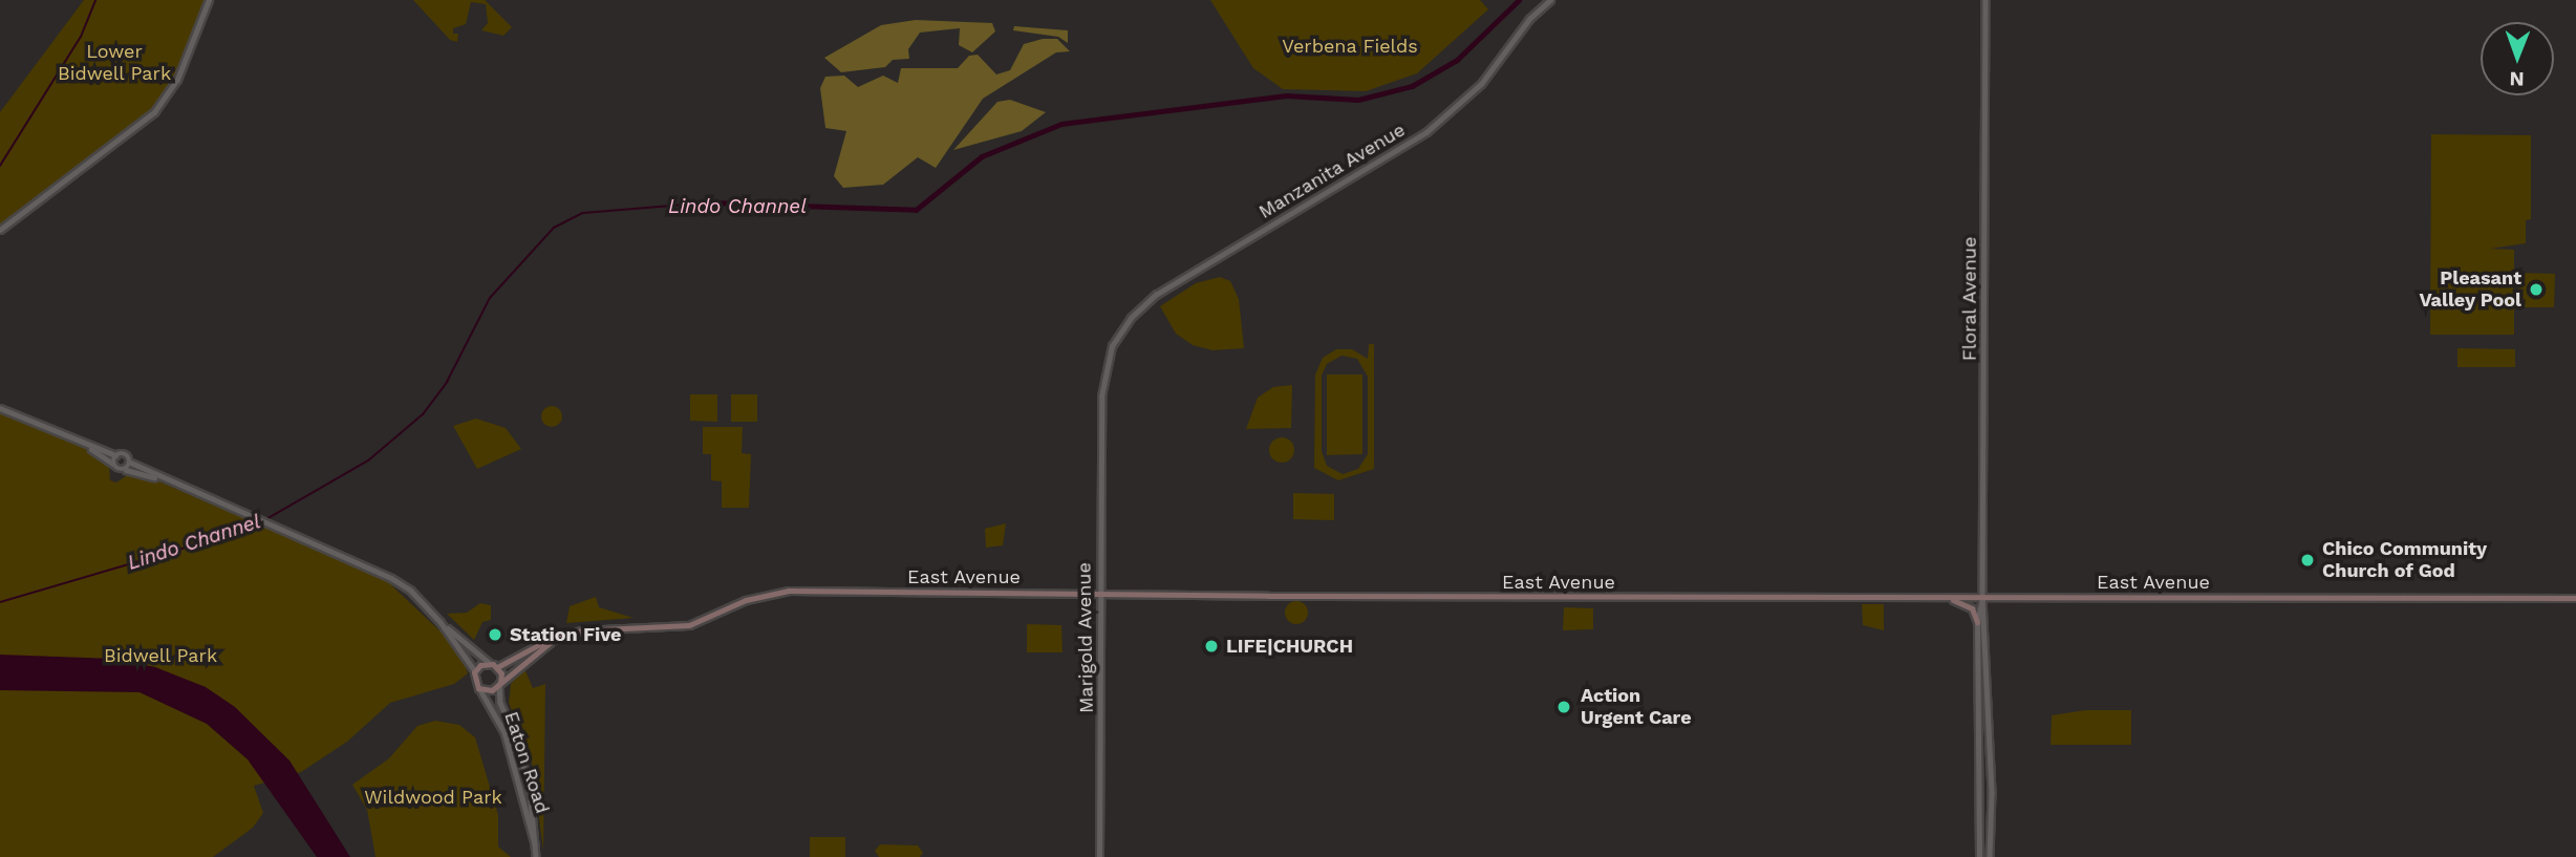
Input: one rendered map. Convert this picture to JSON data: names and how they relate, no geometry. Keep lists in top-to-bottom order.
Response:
{
  "streets": {
    "main road": ["East Avenue"],
    "street": [
      "Manzanita Avenue",
      "Floral Avenue",
      "Marigold Avenue",
      "Eaton Road"
    ]
  },
  "crossings": [
    ["Manzanita Avenue", "Marigold Avenue"],
    ["Floral Avenue", "East Avenue"],
    ["East Avenue", "Marigold Avenue"],
    ["East Avenue", "Eaton Road"]
  ],
  "water": ["Lindo Channel"],
  "parks": [
    "Verbena Fields",
    "Lower Bidwell Park",
    "Bidwell Park",
    "Wildwood Park"
  ],
  "places": [
    "Pleasant Valley Pool",
    "Chico Community Church of God",
    "Station Five",
    "LIFE|CHURCH",
    "Action Urgent Care"
  ],
  "north": "bottom"
}
